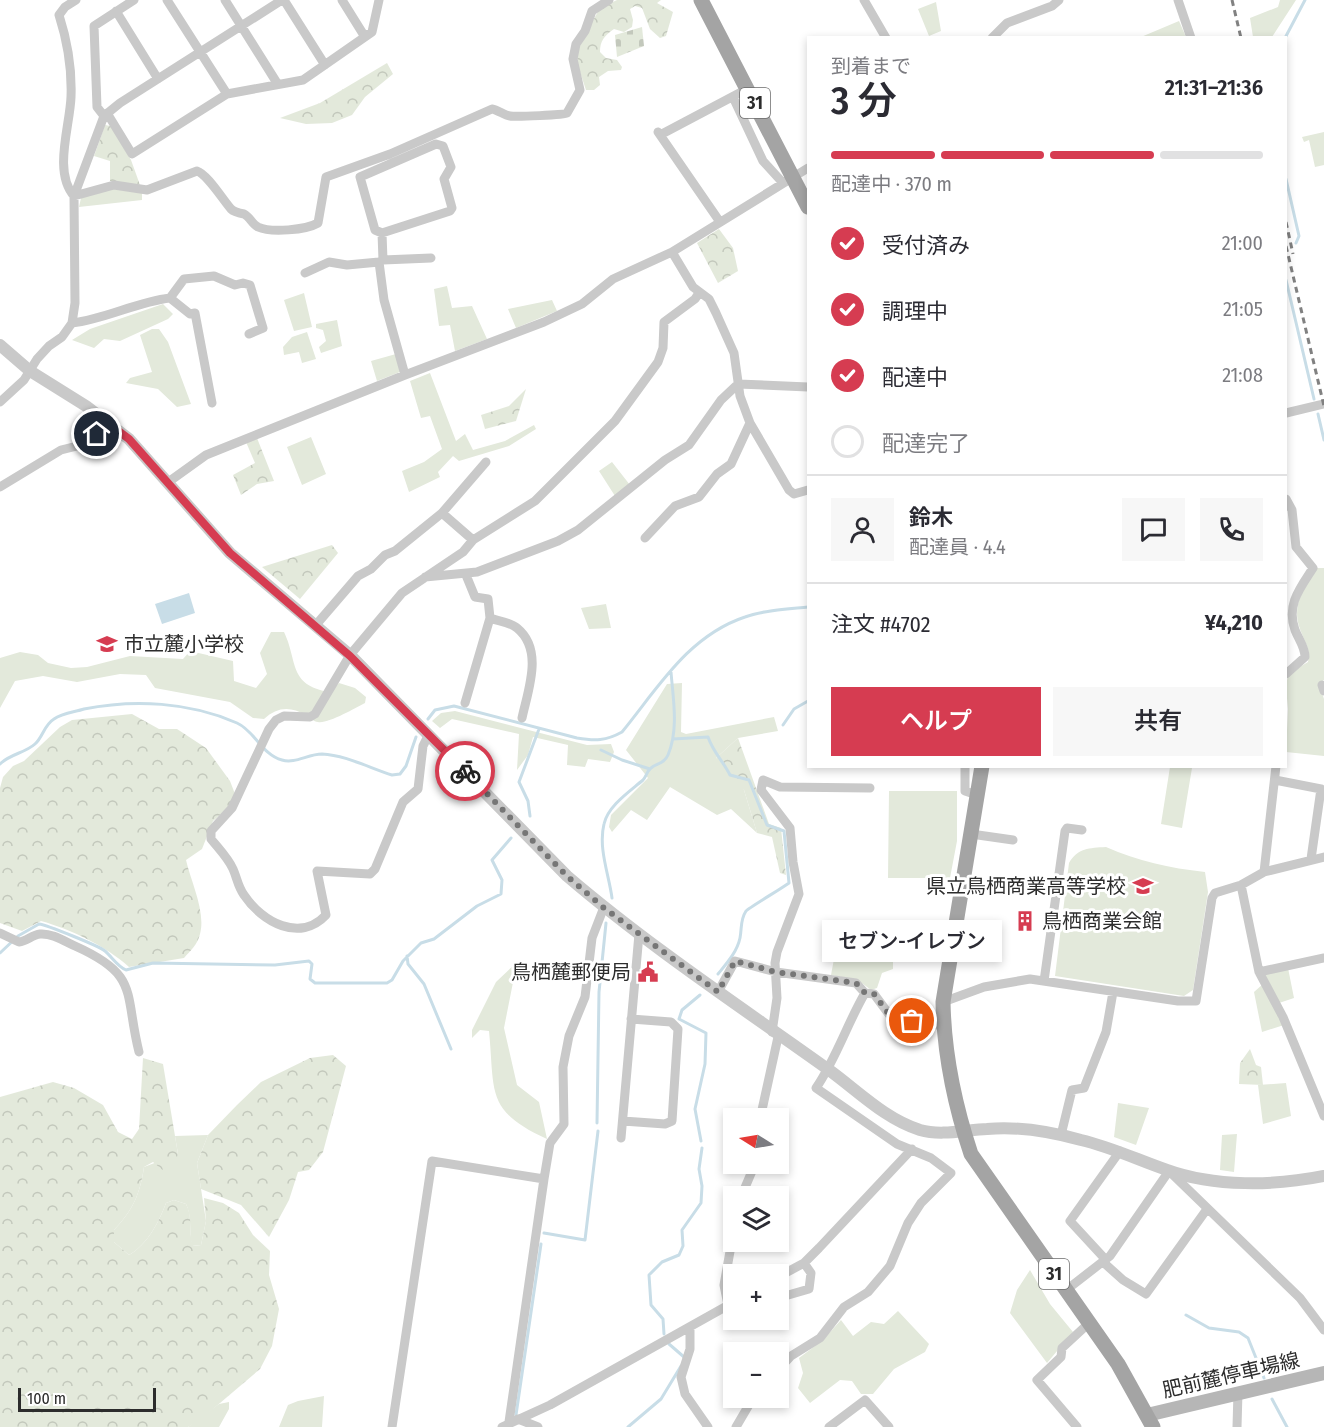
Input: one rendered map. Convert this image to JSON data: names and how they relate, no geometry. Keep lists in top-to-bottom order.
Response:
{
  "streets": {
    "main road": ["31", "肥前麓停車場線"]
  },
  "crossings": [
    ["31", "肥前麓停車場線"]
  ],
  "places": {
    "school or university": ["市立麓小学校", "県立鳥栖商業高等学校"],
    "building": ["鳥栖商業会館"],
    "public building": ["鳥栖麓郵便局"],
    "other": ["セブン-イレブン"]
  },
  "scale_bar": "100 m",
  "north": "left",
  "page": {
    "heading": ["3 分", "到着まで", "21:31–21:36"],
    "panel": [
      "鈴木",
      "配達員 · 4.4",
      "注文 #4702",
      "¥4,210"
    ],
    "bar": "配達中 · 370 m",
    "list": [
      ["受付済み", "21:00"],
      ["調理中", "21:05"],
      ["配達中", "21:08"],
      "配達完了"
    ],
    "buttons": ["ヘルプ", "共有"],
    "bubble": "セブン-イレブン",
    "map_buttons": ["+", "−"],
    "scale": "100 m"
  }
}
